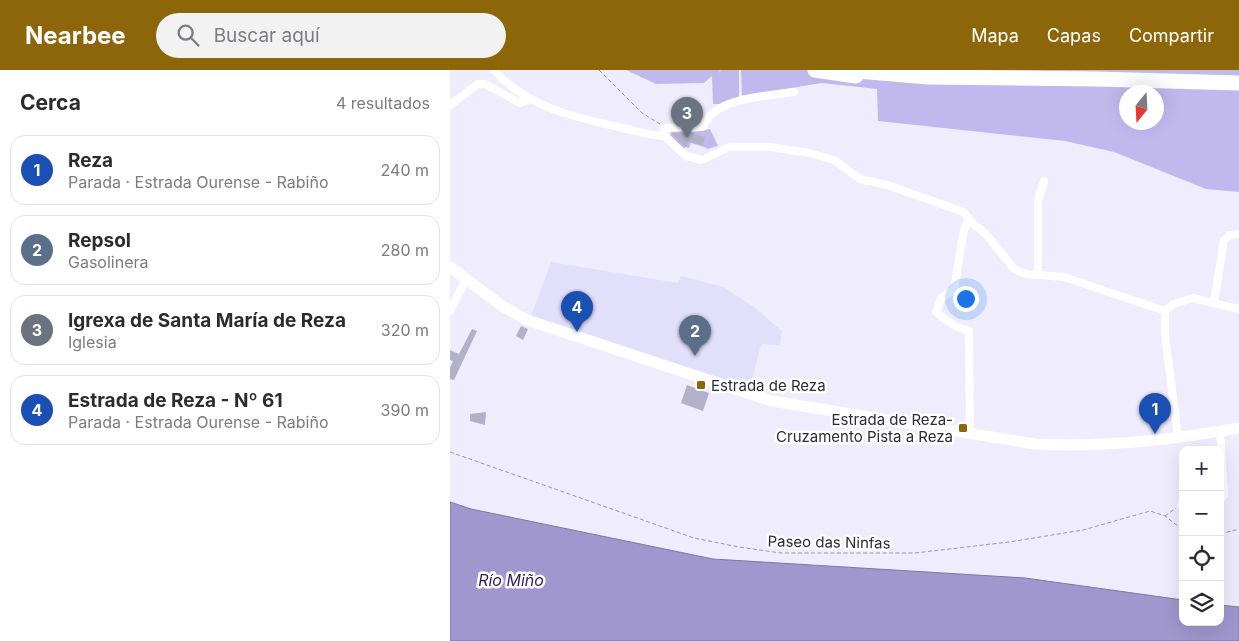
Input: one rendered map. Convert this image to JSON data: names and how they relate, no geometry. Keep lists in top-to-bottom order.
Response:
{
  "streets": {
    "path": ["Paseo das Ninfas"]
  },
  "water": ["Río Miño"],
  "places": {
    "transit": ["Estrada de Reza", "Estrada de Reza- Cruzamento Pista a Reza"]
  },
  "north": "bottom",
  "page": {
    "header": "Nearbee",
    "search": "Buscar aquí",
    "nav": ["Mapa", "Capas", "Compartir"],
    "heading": ["Cerca", "4 resultados"],
    "pins": [
      "3",
      "4",
      "2",
      "1"
    ],
    "list": [
      {
        "mark": "1",
        "name": "Reza",
        "note": "Parada · Estrada Ourense - Rabiño",
        "value": "240 m"
      },
      {
        "mark": "2",
        "name": "Repsol",
        "note": "Gasolinera",
        "value": "280 m"
      },
      {
        "mark": "3",
        "name": "Igrexa de Santa María de Reza",
        "note": "Iglesia",
        "value": "320 m"
      },
      {
        "mark": "4",
        "name": "Estrada de Reza - Nº 61",
        "note": "Parada · Estrada Ourense - Rabiño",
        "value": "390 m"
      }
    ],
    "map_buttons": ["+", "−"]
  }
}
